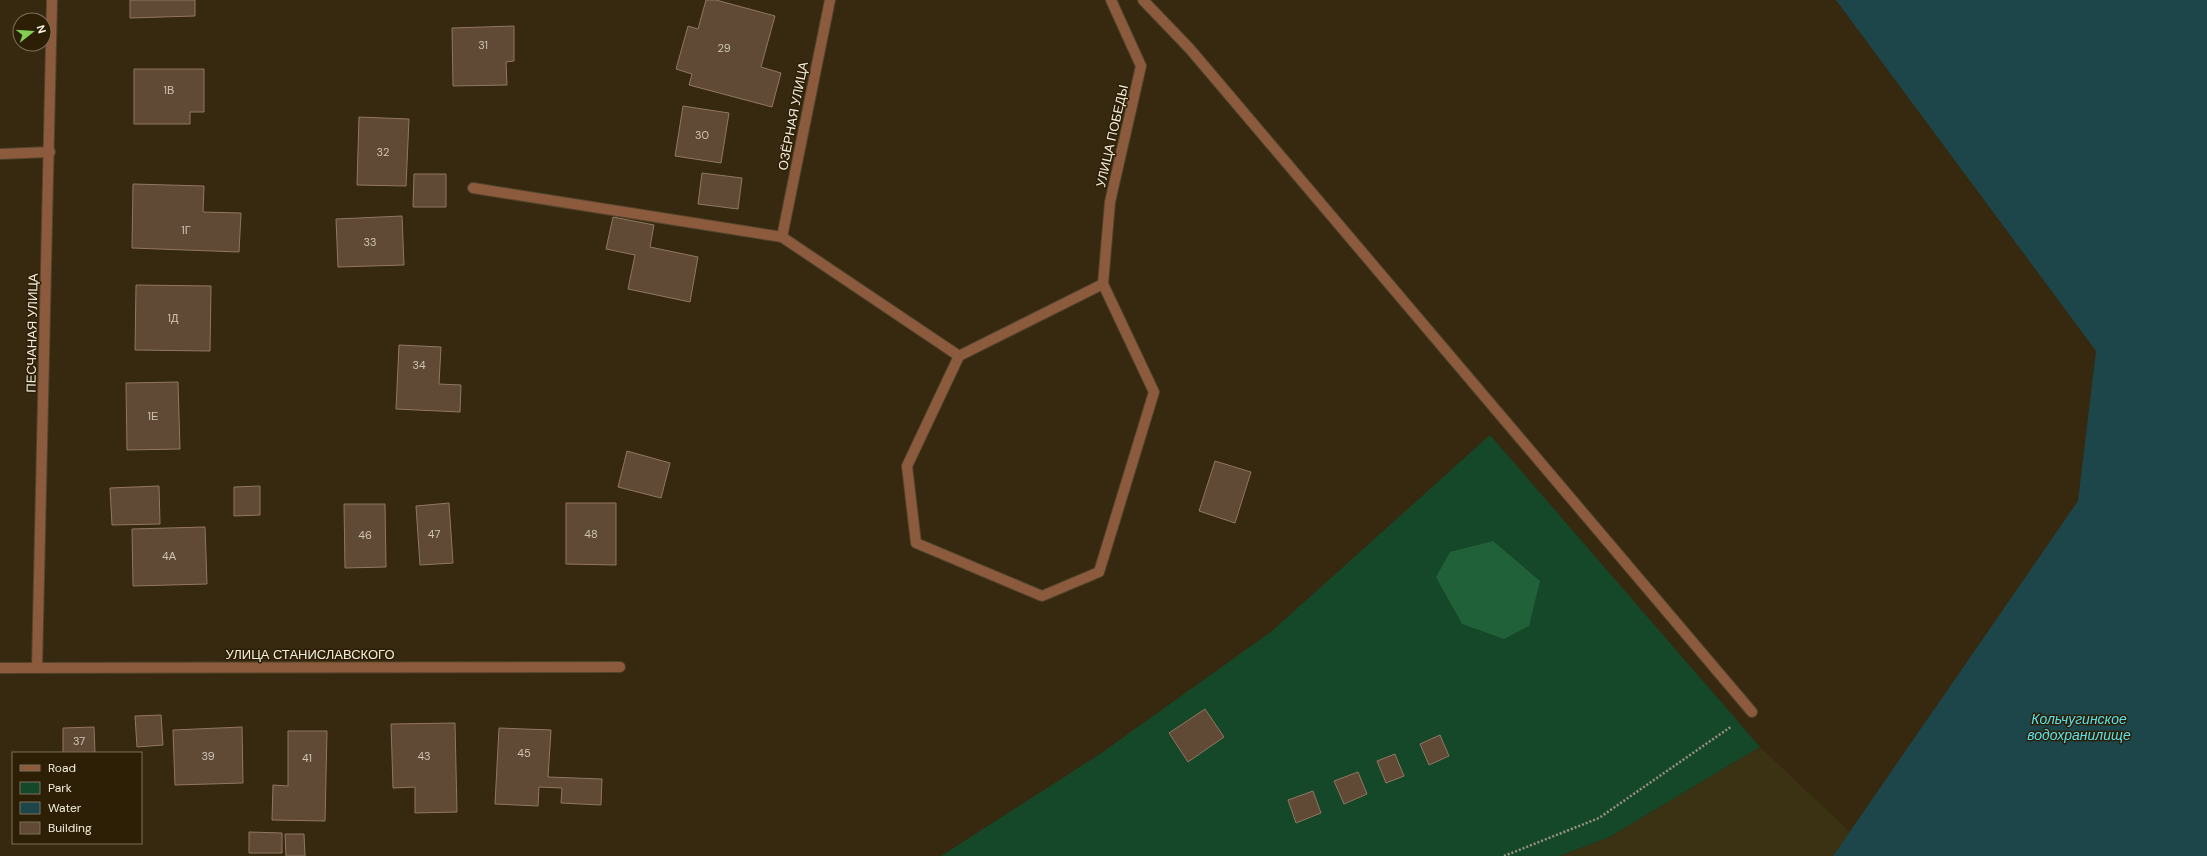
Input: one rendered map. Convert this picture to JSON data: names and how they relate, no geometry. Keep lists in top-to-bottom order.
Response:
{
  "streets": {
    "street": [
      "ОЗЁРНАЯ УЛИЦА",
      "УЛИЦА ПОБЕДЫ",
      "ПЕСЧАНАЯ УЛИЦА",
      "УЛИЦА СТАНИСЛАВСКОГО"
    ]
  },
  "crossings": [
    ["ПЕСЧАНАЯ УЛИЦА", "УЛИЦА СТАНИСЛАВСКОГО"]
  ],
  "water": ["Кольчугинское водохранилище"],
  "house_numbers": [
    "31",
    "29",
    "1В",
    "30",
    "32",
    "1Г",
    "33",
    "1Д",
    "34",
    "1Е",
    "47",
    "48",
    "46",
    "4А",
    "37",
    "45",
    "39",
    "43",
    "41"
  ],
  "legend": [
    "Road",
    "Park",
    "Water",
    "Building"
  ],
  "north": "right"
}
